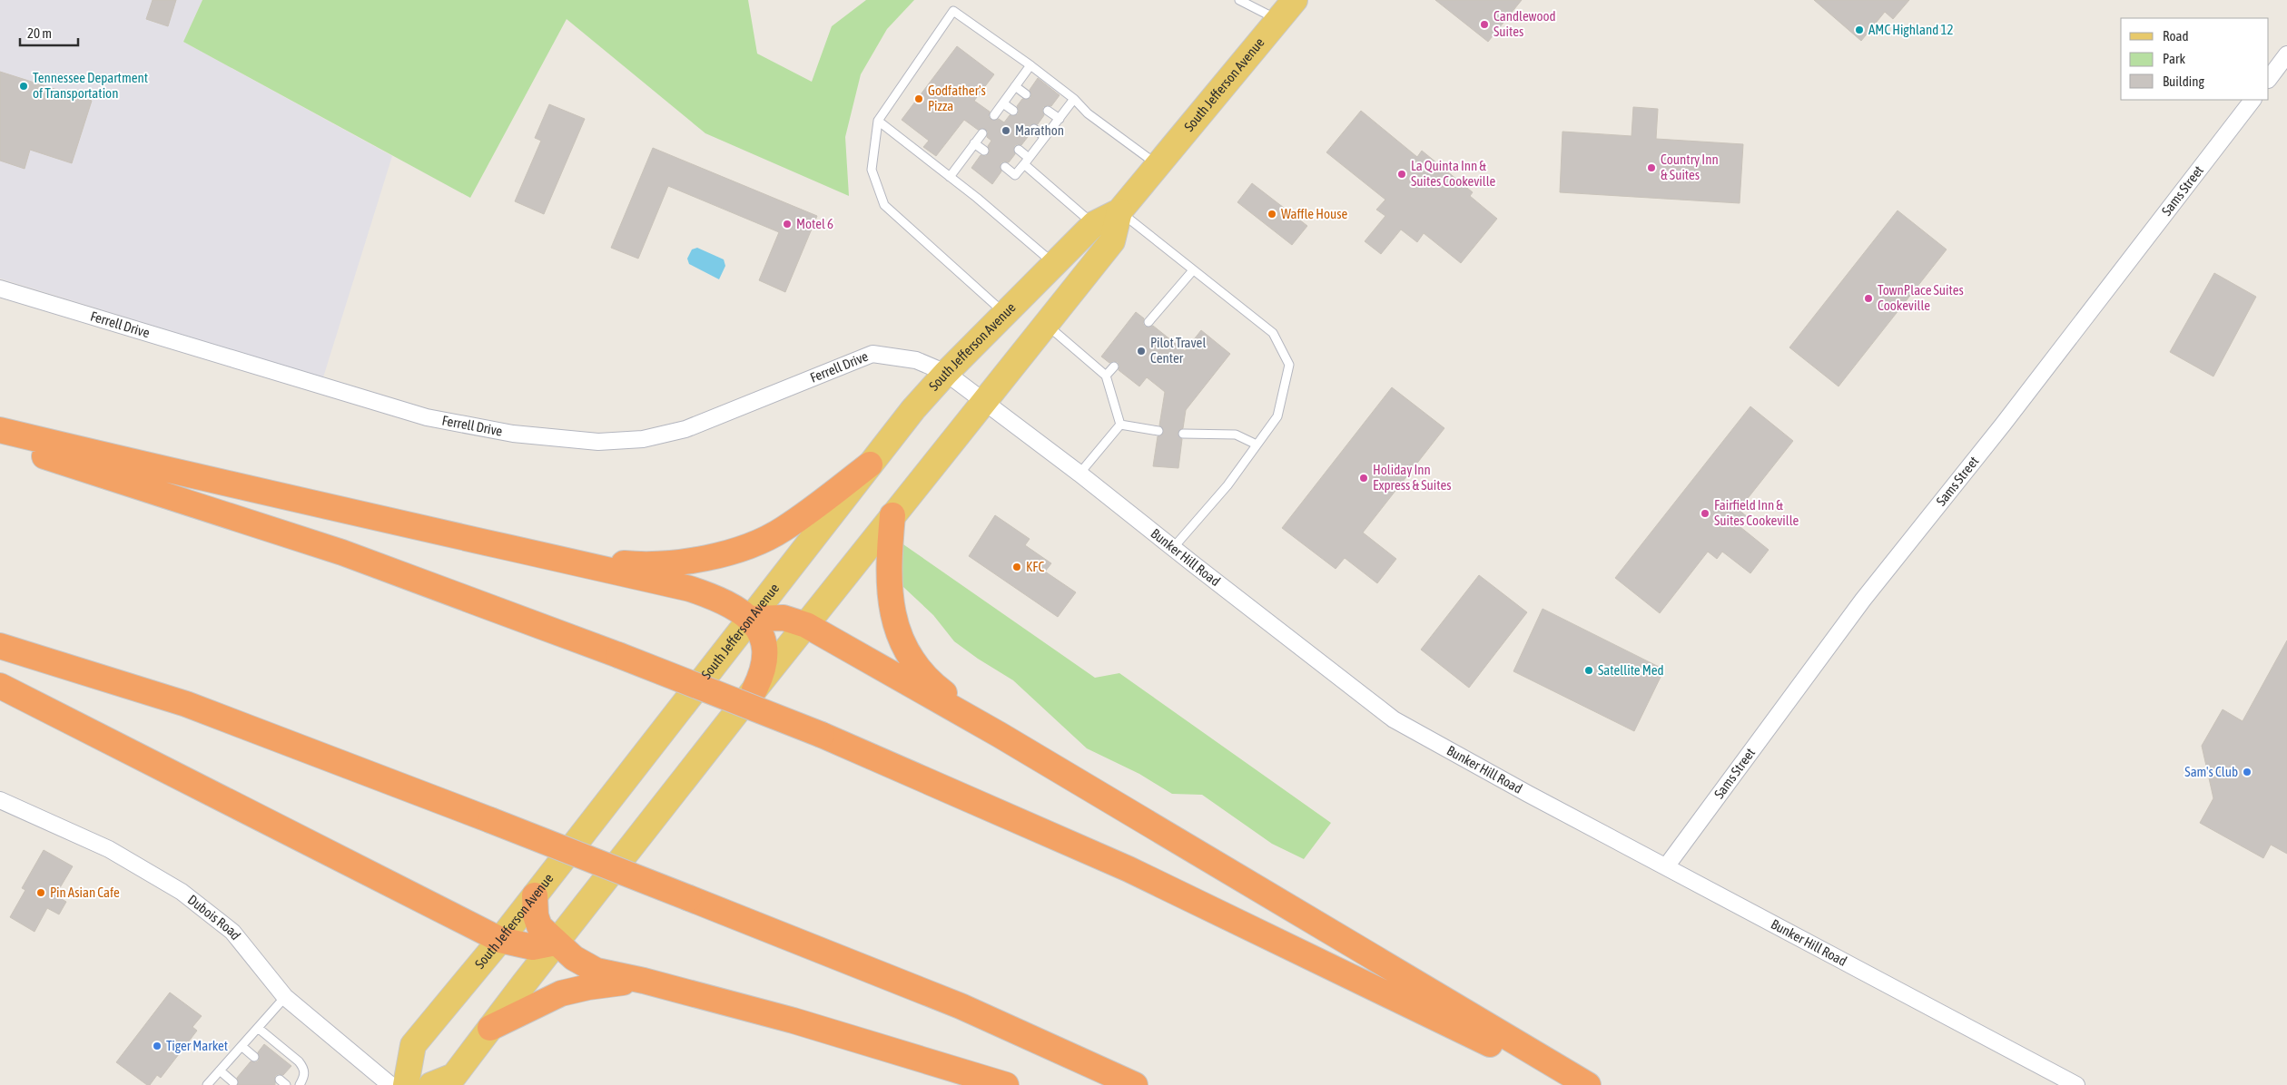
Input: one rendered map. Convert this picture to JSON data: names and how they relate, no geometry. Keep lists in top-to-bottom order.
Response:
{
  "streets": {
    "main road": ["South Jefferson Avenue"],
    "street": [
      "Sams Street",
      "Ferrell Drive",
      "Bunker Hill Road",
      "Dubois Road"
    ]
  },
  "crossings": [
    ["South Jefferson Avenue", "Ferrell Drive"],
    ["South Jefferson Avenue", "Bunker Hill Road"],
    ["Sams Street", "Bunker Hill Road"],
    ["Ferrell Drive", "Bunker Hill Road"]
  ],
  "places": [
    "Candlewood Suites",
    "AMC Highland 12",
    "Tennessee Department of Transportation",
    "Godfather's Pizza",
    "Marathon",
    "Country Inn & Suites",
    "La Quinta Inn & Suites Cookeville",
    "Waffle House",
    "Motel 6",
    "TownPlace Suites Cookeville",
    "Pilot Travel Center",
    "Holiday Inn Express & Suites",
    "Fairfield Inn & Suites Cookeville",
    "KFC",
    "Satellite Med",
    "Sam's Club",
    "Pin Asian Cafe",
    "Tiger Market"
  ],
  "legend": ["Road", "Park", "Building"],
  "scale_bar": "20 m"
}
